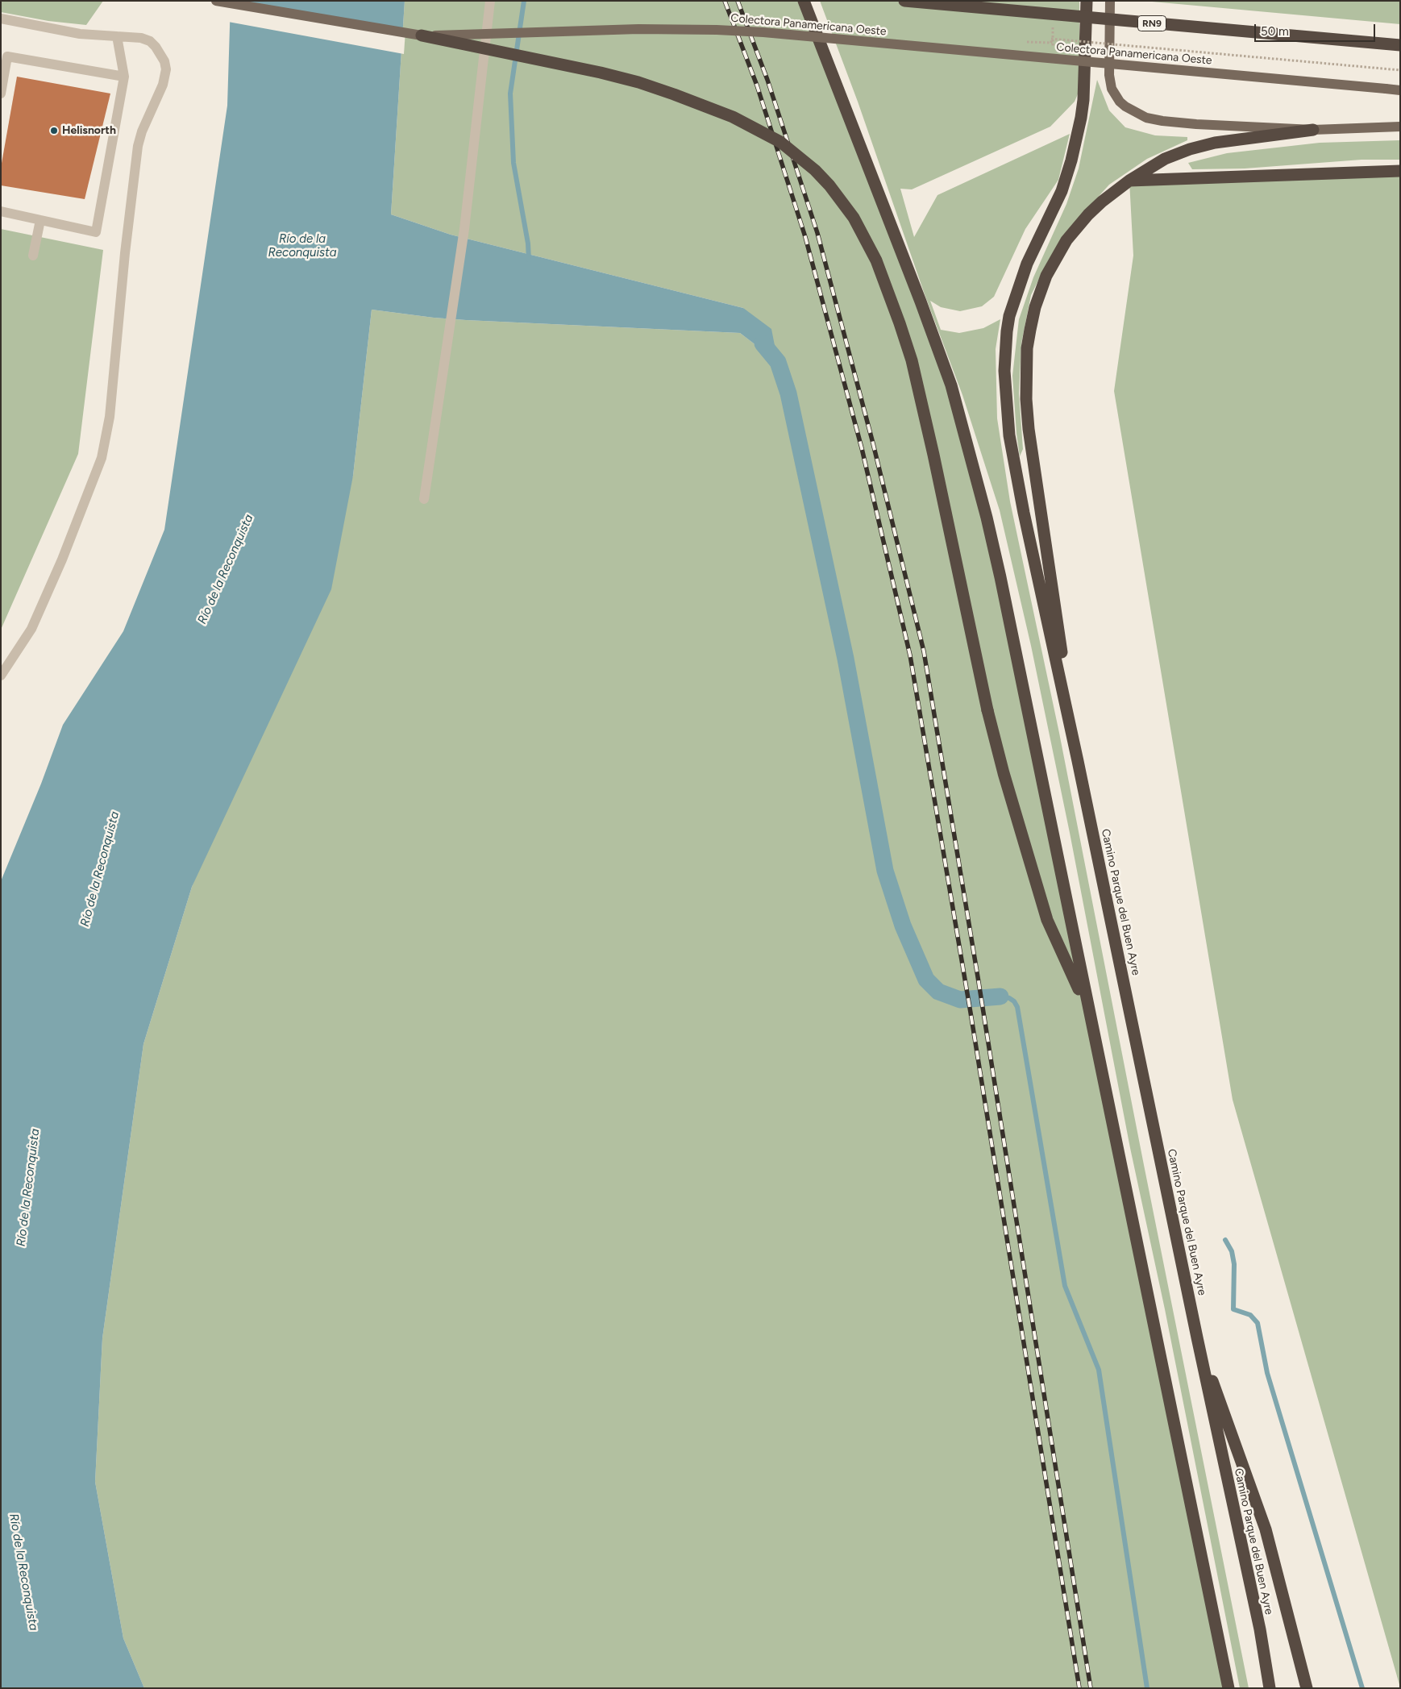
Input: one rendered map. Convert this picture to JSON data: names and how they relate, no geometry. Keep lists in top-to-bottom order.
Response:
{
  "streets": {
    "highway": ["RN9", "Camino Parque del Buen Ayre"],
    "main road": ["Colectora Panamericana Oeste"]
  },
  "water": ["Río de la Reconquista"],
  "places": ["Helisnorth"],
  "scale_bar": "50 m"
}
